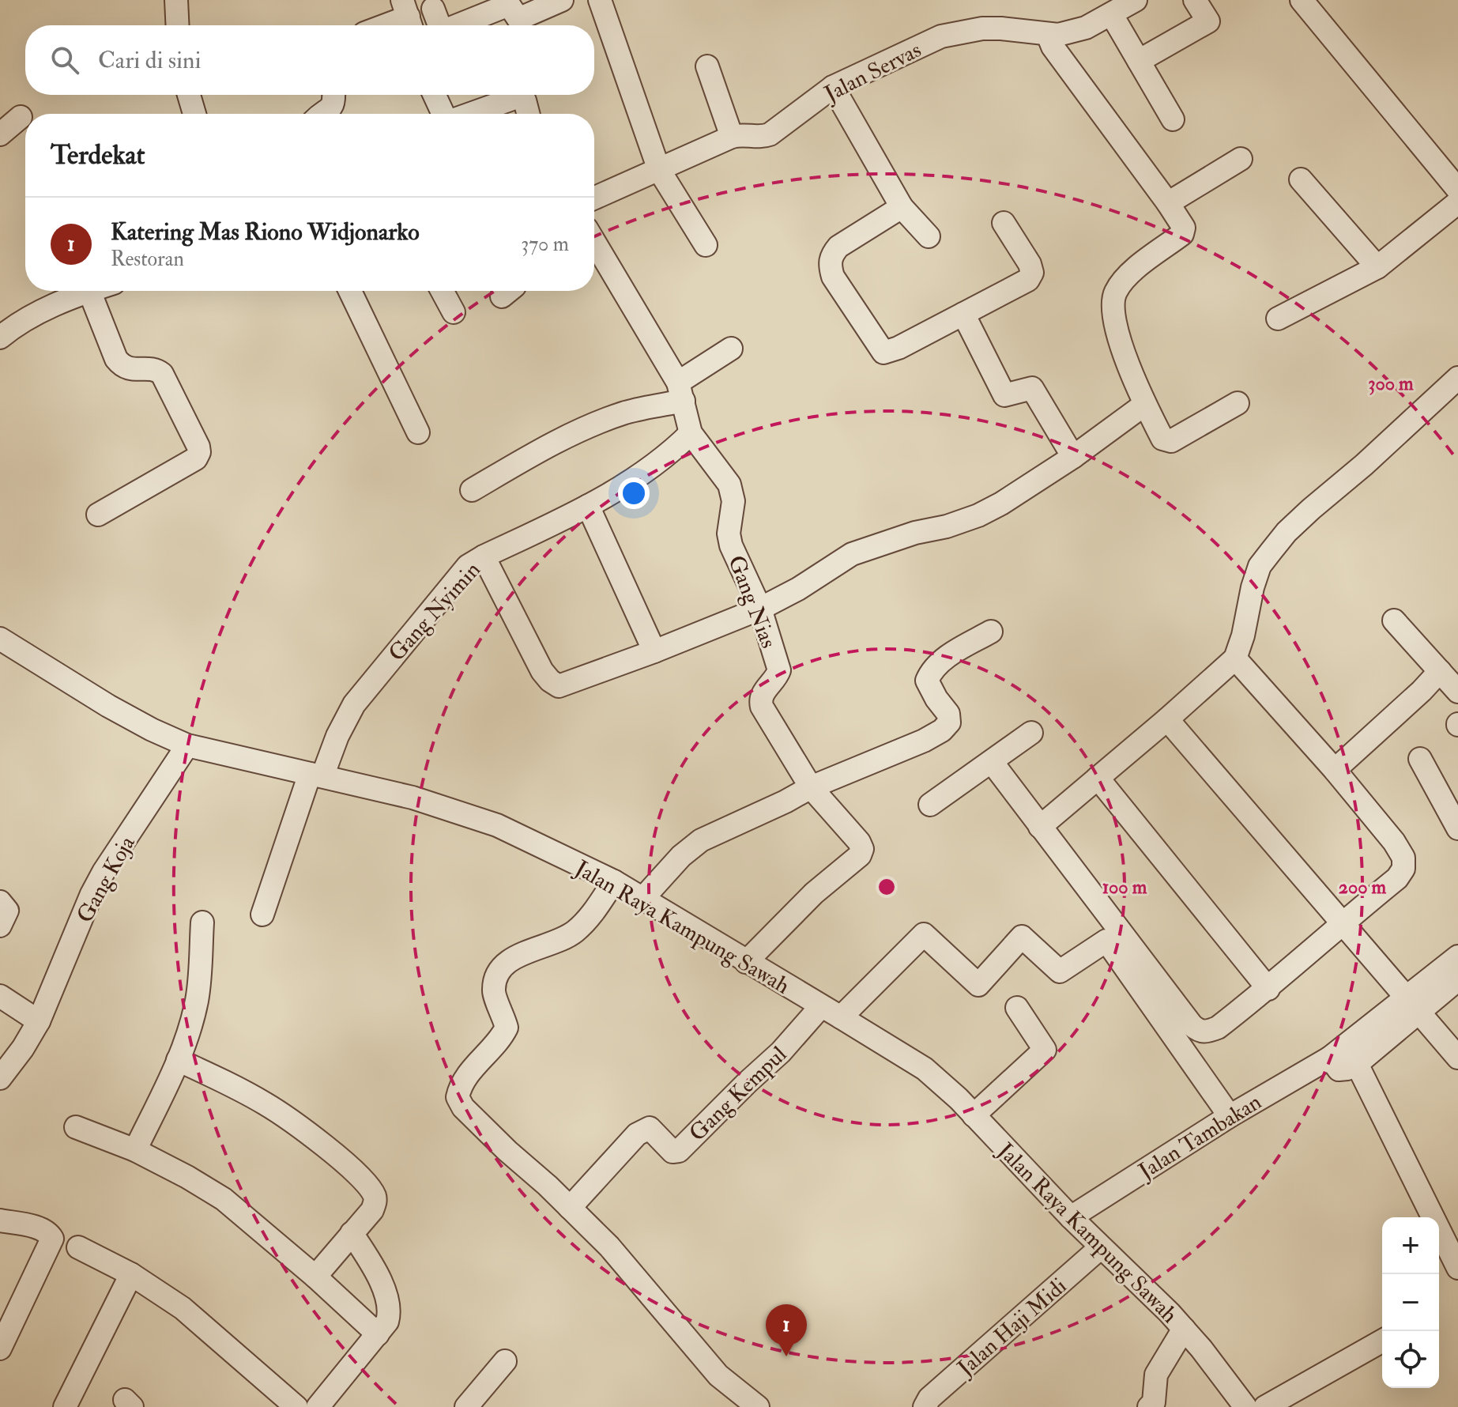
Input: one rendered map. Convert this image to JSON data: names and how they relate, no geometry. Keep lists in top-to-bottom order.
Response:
{
  "streets": {
    "street": [
      "Jalan Servas",
      "Gang Nias",
      "Gang Nyimin",
      "Gang Koja",
      "Jalan Raya Kampung Sawah",
      "Gang Kempul",
      "Jalan Tambakan",
      "Jalan Haji Midi"
    ]
  },
  "crossings": [
    ["Gang Nias", "Gang Nyimin"],
    ["Gang Nyimin", "Jalan Raya Kampung Sawah"],
    ["Gang Koja", "Jalan Raya Kampung Sawah"],
    ["Jalan Raya Kampung Sawah", "Gang Kempul"],
    ["Jalan Raya Kampung Sawah", "Jalan Tambakan"],
    ["Jalan Raya Kampung Sawah", "Jalan Haji Midi"]
  ],
  "page": {
    "search": "Cari di sini",
    "heading": "Terdekat",
    "list": [
      {
        "mark": "1",
        "name": "Katering Mas Riono Widjonarko",
        "note": "Restoran",
        "value": "370 m"
      }
    ],
    "map_buttons": ["+", "−"],
    "pins": "1"
  },
  "rings": ["300 m", "100 m", "200 m"]
}
